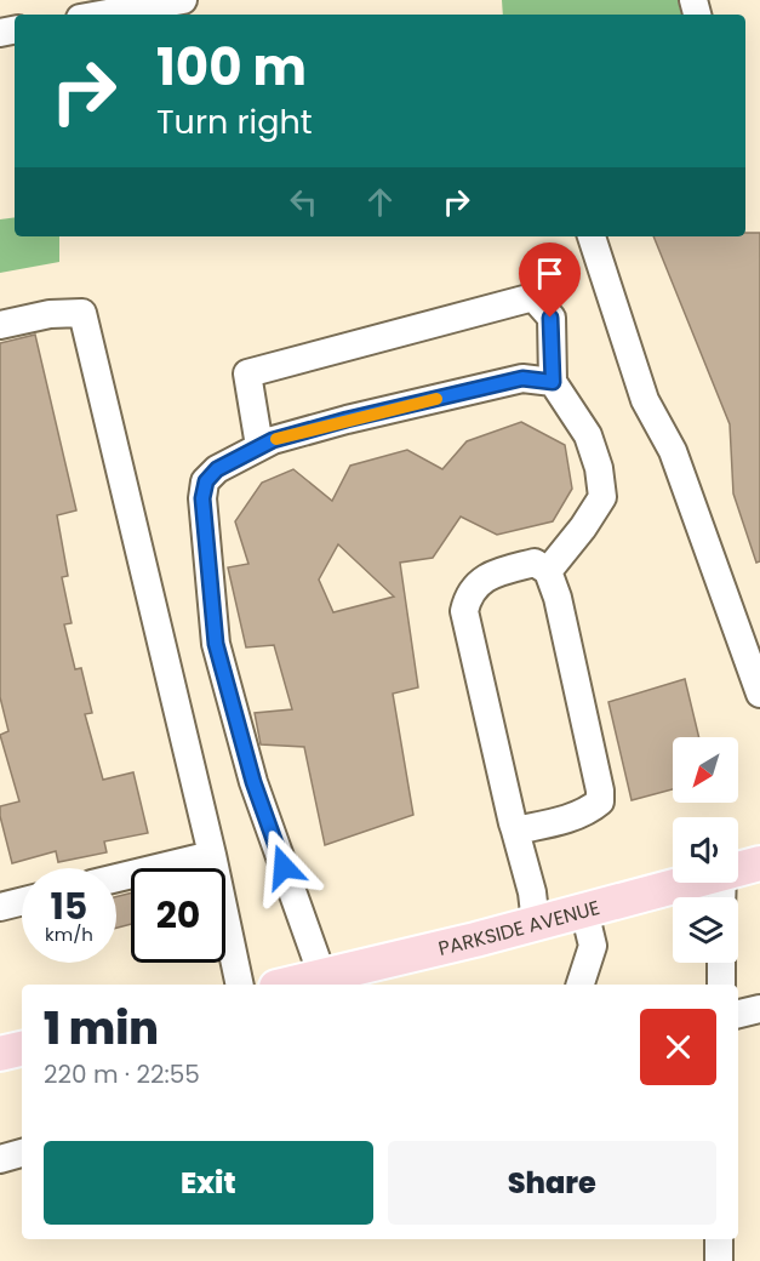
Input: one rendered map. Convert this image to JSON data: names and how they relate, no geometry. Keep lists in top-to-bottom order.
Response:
{
  "streets": {
    "main road": ["PARKSIDE AVENUE"]
  },
  "north": "bottom left",
  "page": {
    "turn": ["100 m", "Turn right"],
    "speed": "15 km/h",
    "limit": "20",
    "heading": ["1 min", "220 m · 22:55"],
    "buttons": ["Exit", "Share"]
  }
}
